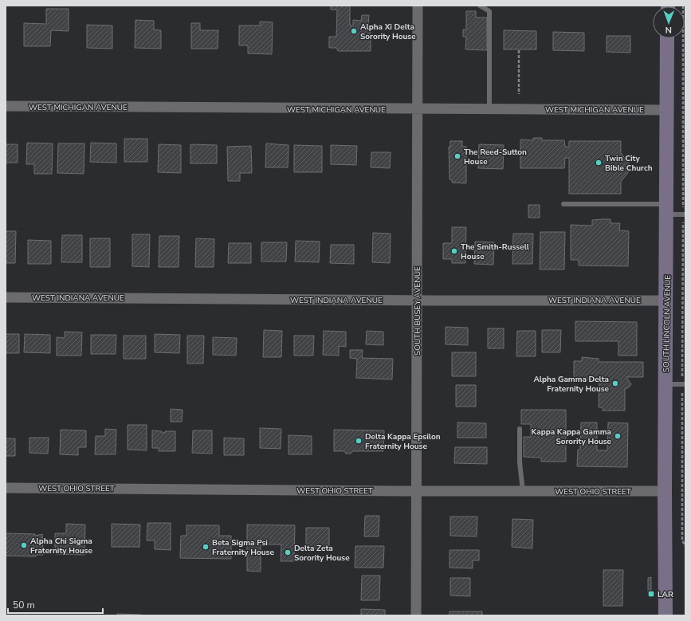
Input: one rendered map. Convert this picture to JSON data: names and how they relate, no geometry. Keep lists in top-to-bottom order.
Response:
{
  "streets": {
    "main road": ["SOUTH LINCOLN AVENUE"],
    "street": [
      "WEST MICHIGAN AVENUE",
      "WEST INDIANA AVENUE",
      "SOUTH BUSEY AVENUE",
      "WEST OHIO STREET"
    ]
  },
  "crossings": [
    ["WEST MICHIGAN AVENUE", "SOUTH BUSEY AVENUE"],
    ["WEST MICHIGAN AVENUE", "SOUTH LINCOLN AVENUE"],
    ["WEST INDIANA AVENUE", "SOUTH BUSEY AVENUE"],
    ["WEST INDIANA AVENUE", "SOUTH LINCOLN AVENUE"],
    ["SOUTH BUSEY AVENUE", "WEST OHIO STREET"],
    ["SOUTH LINCOLN AVENUE", "WEST OHIO STREET"]
  ],
  "places": {
    "other": [
      "Alpha Xi Delta Sorority House",
      "The Reed-Sutton House",
      "Twin City Bible Church",
      "The Smith-Russell House",
      "Alpha Gamma Delta Fraternity House",
      "Kappa Kappa Gamma Sorority House",
      "Delta Kappa Epsilon Fraternity House",
      "Alpha Chi Sigma Fraternity House",
      "Beta Sigma Psi Fraternity House",
      "Delta Zeta Sorority House"
    ],
    "transit": ["LAR"]
  },
  "scale_bar": "50 m",
  "north": "bottom"
}
